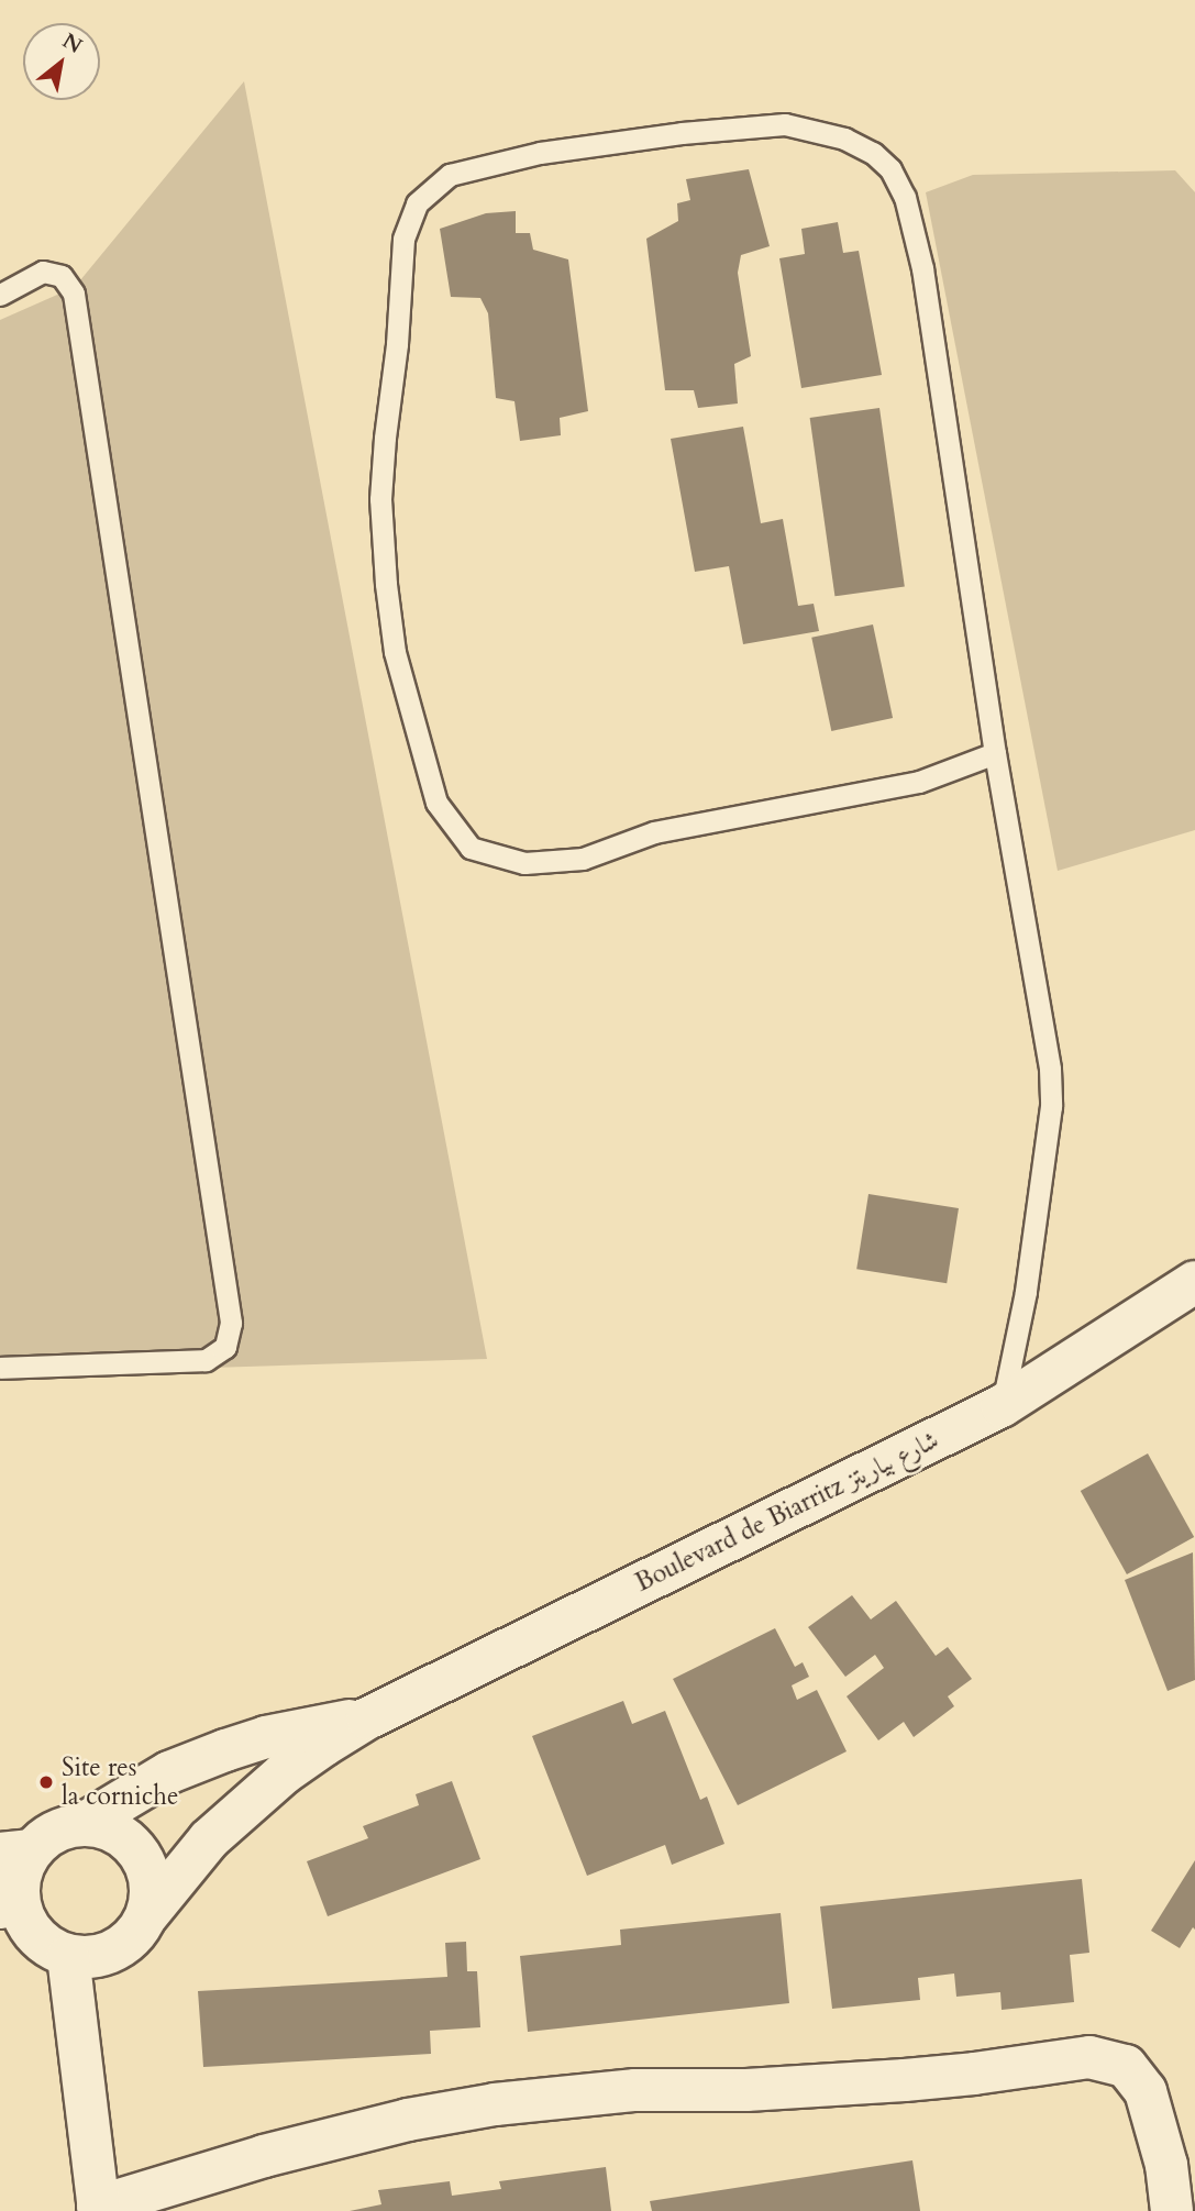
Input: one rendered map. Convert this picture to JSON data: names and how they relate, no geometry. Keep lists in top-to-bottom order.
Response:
{
  "streets": {
    "street": ["Boulevard de Biarritz شارع بياريتز"]
  },
  "places": ["Site res la corniche"],
  "north": "top right"
}
